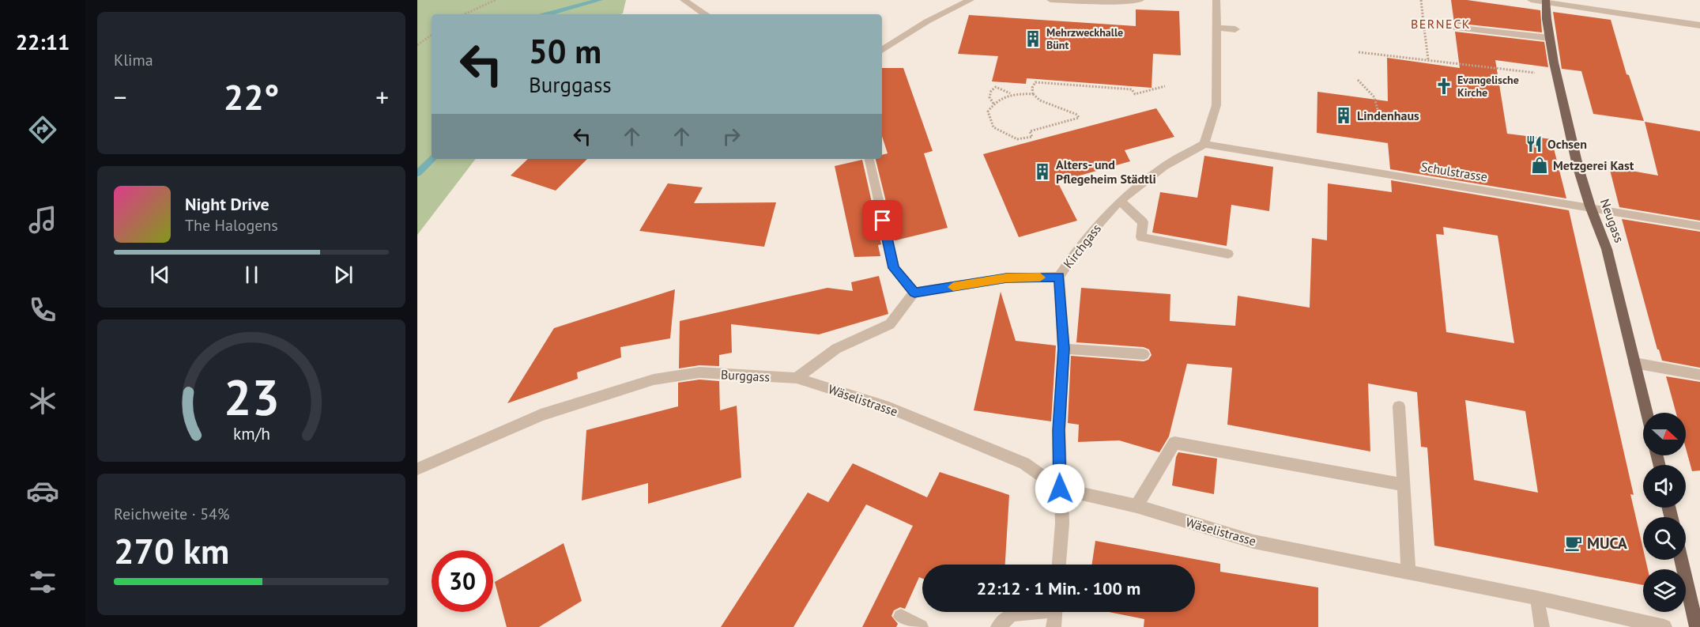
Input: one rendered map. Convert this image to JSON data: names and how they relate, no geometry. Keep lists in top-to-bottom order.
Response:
{
  "streets": {
    "main road": ["Neugass"],
    "street": [
      "Schulstrasse",
      "Kirchgass",
      "Burggass",
      "Wäselistrasse"
    ]
  },
  "crossings": [
    ["Schulstrasse", "Neugass"],
    ["Schulstrasse", "Kirchgass"],
    ["Kirchgass", "Wäselistrasse"],
    ["Burggass", "Wäselistrasse"]
  ],
  "districts": ["BERNECK"],
  "places": {
    "building": ["Mehrzweckhalle Bünt", "Lindenhaus", "Alters- und Pflegeheim Städtli"],
    "church": ["Evangelische Kirche"],
    "restaurant": ["Ochsen"],
    "shop": ["Metzgerei Kast"],
    "cafe": ["MUCA"]
  },
  "north": "right",
  "page": {
    "tabs": "22:11",
    "tile": [
      "Klima",
      ["Reichweite · 54%", "270 km"]
    ],
    "turn": ["50 m", "Burggass"],
    "heat": ["−", "22°", "+"],
    "song": ["Night Drive", "The Halogens"],
    "limit": "30",
    "trip": "22:12 · 1 Min. · 100 m",
    "gauge": ["23", "km/h"]
  }
}
